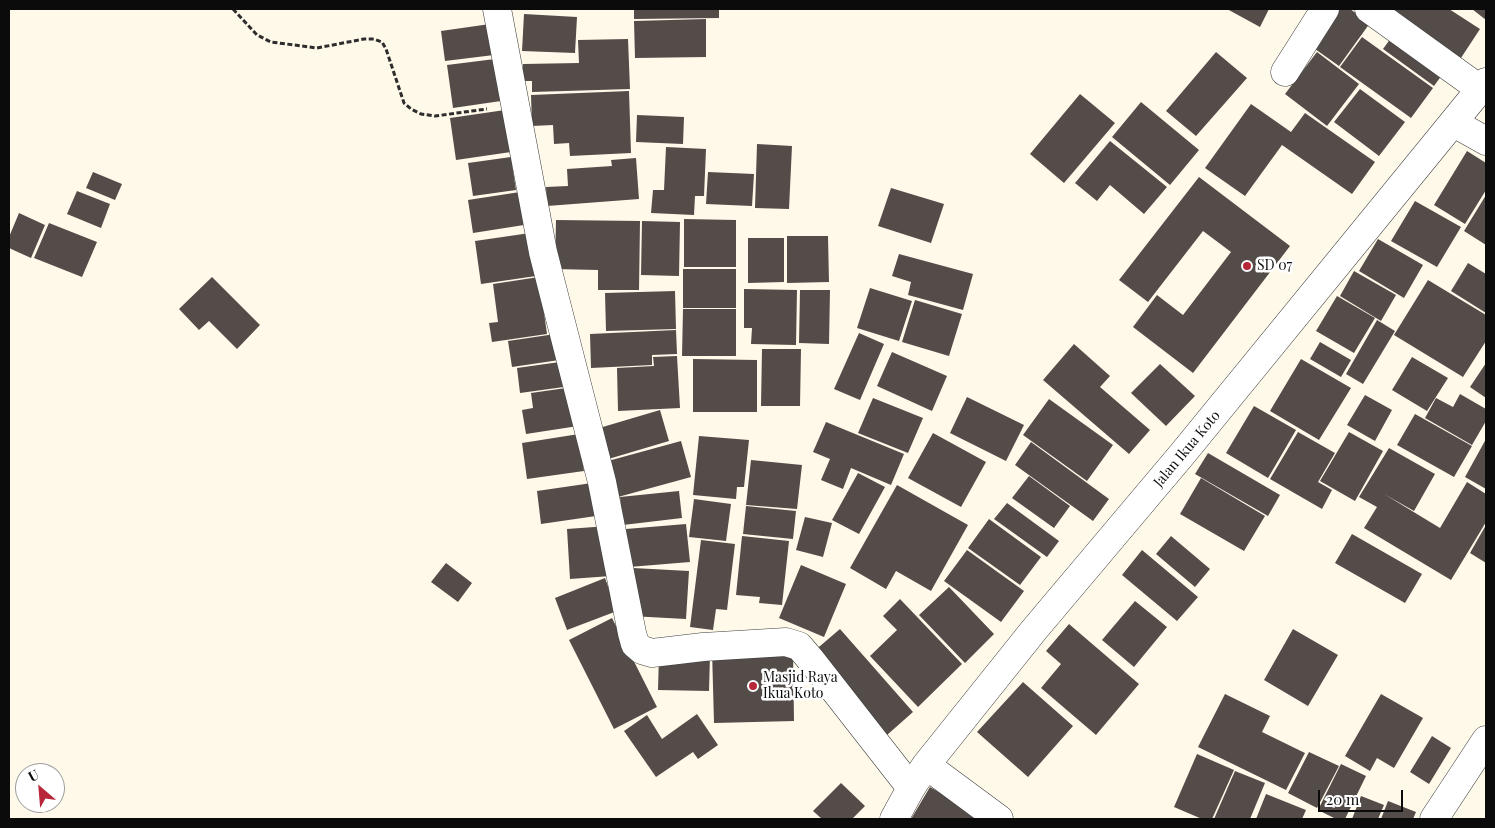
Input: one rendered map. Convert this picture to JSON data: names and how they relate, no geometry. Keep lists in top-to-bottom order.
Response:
{
  "streets": {
    "street": ["Jalan Ikua Koto"]
  },
  "places": ["SD 07", "Masjid Raya Ikua Koto"],
  "scale_bar": "20 m",
  "north": "top left"
}
